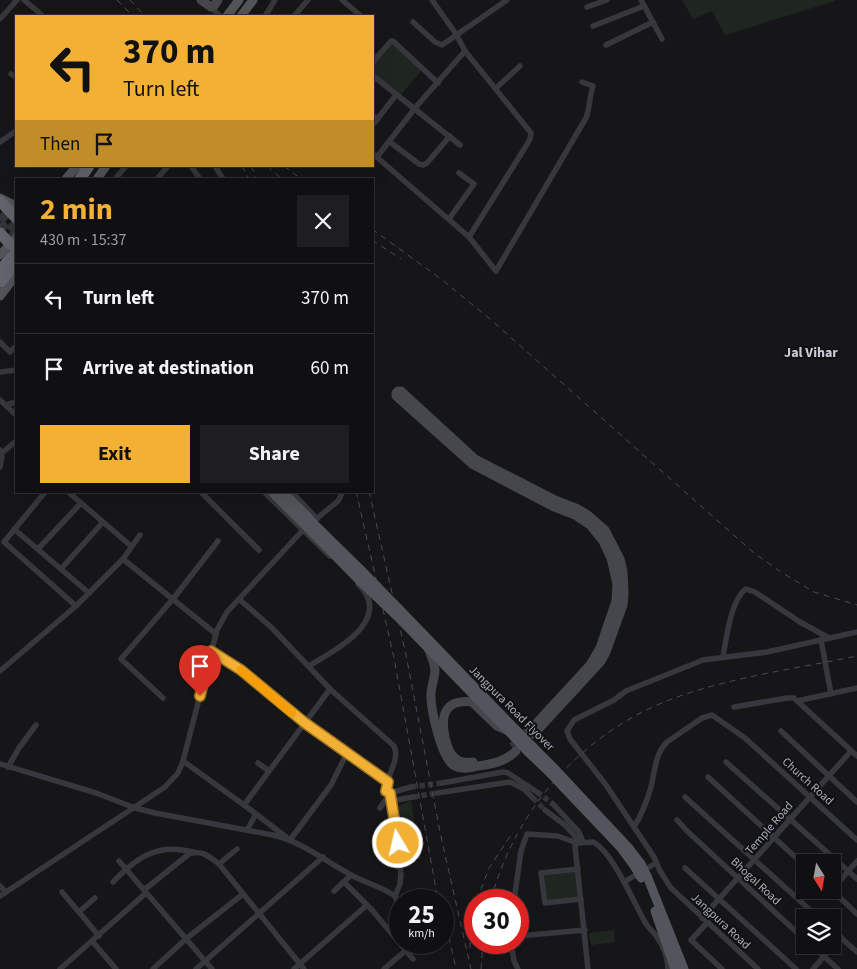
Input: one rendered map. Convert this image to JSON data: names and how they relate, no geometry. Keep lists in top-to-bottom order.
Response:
{
  "streets": {
    "main road": ["Jangpura Road Flyover"],
    "street": [
      "Church Road",
      "Temple Road",
      "Bhogal Road",
      "Jangpura Road"
    ]
  },
  "crossings": [
    ["Church Road", "Temple Road"],
    ["Church Road", "Jangpura Road"],
    ["Temple Road", "Bhogal Road"],
    ["Temple Road", "Jangpura Road"]
  ],
  "districts": ["Jal Vihar"],
  "north": "bottom",
  "page": {
    "turn": ["370 m", "Turn left"],
    "then": "Then",
    "heading": ["2 min", "430 m · 15:37"],
    "list": [
      {
        "name": "Turn left",
        "value": "370 m"
      },
      {
        "name": "Arrive at destination",
        "value": "60 m"
      }
    ],
    "buttons": ["Exit", "Share"],
    "speed": "25 km/h",
    "limit": "30"
  }
}
